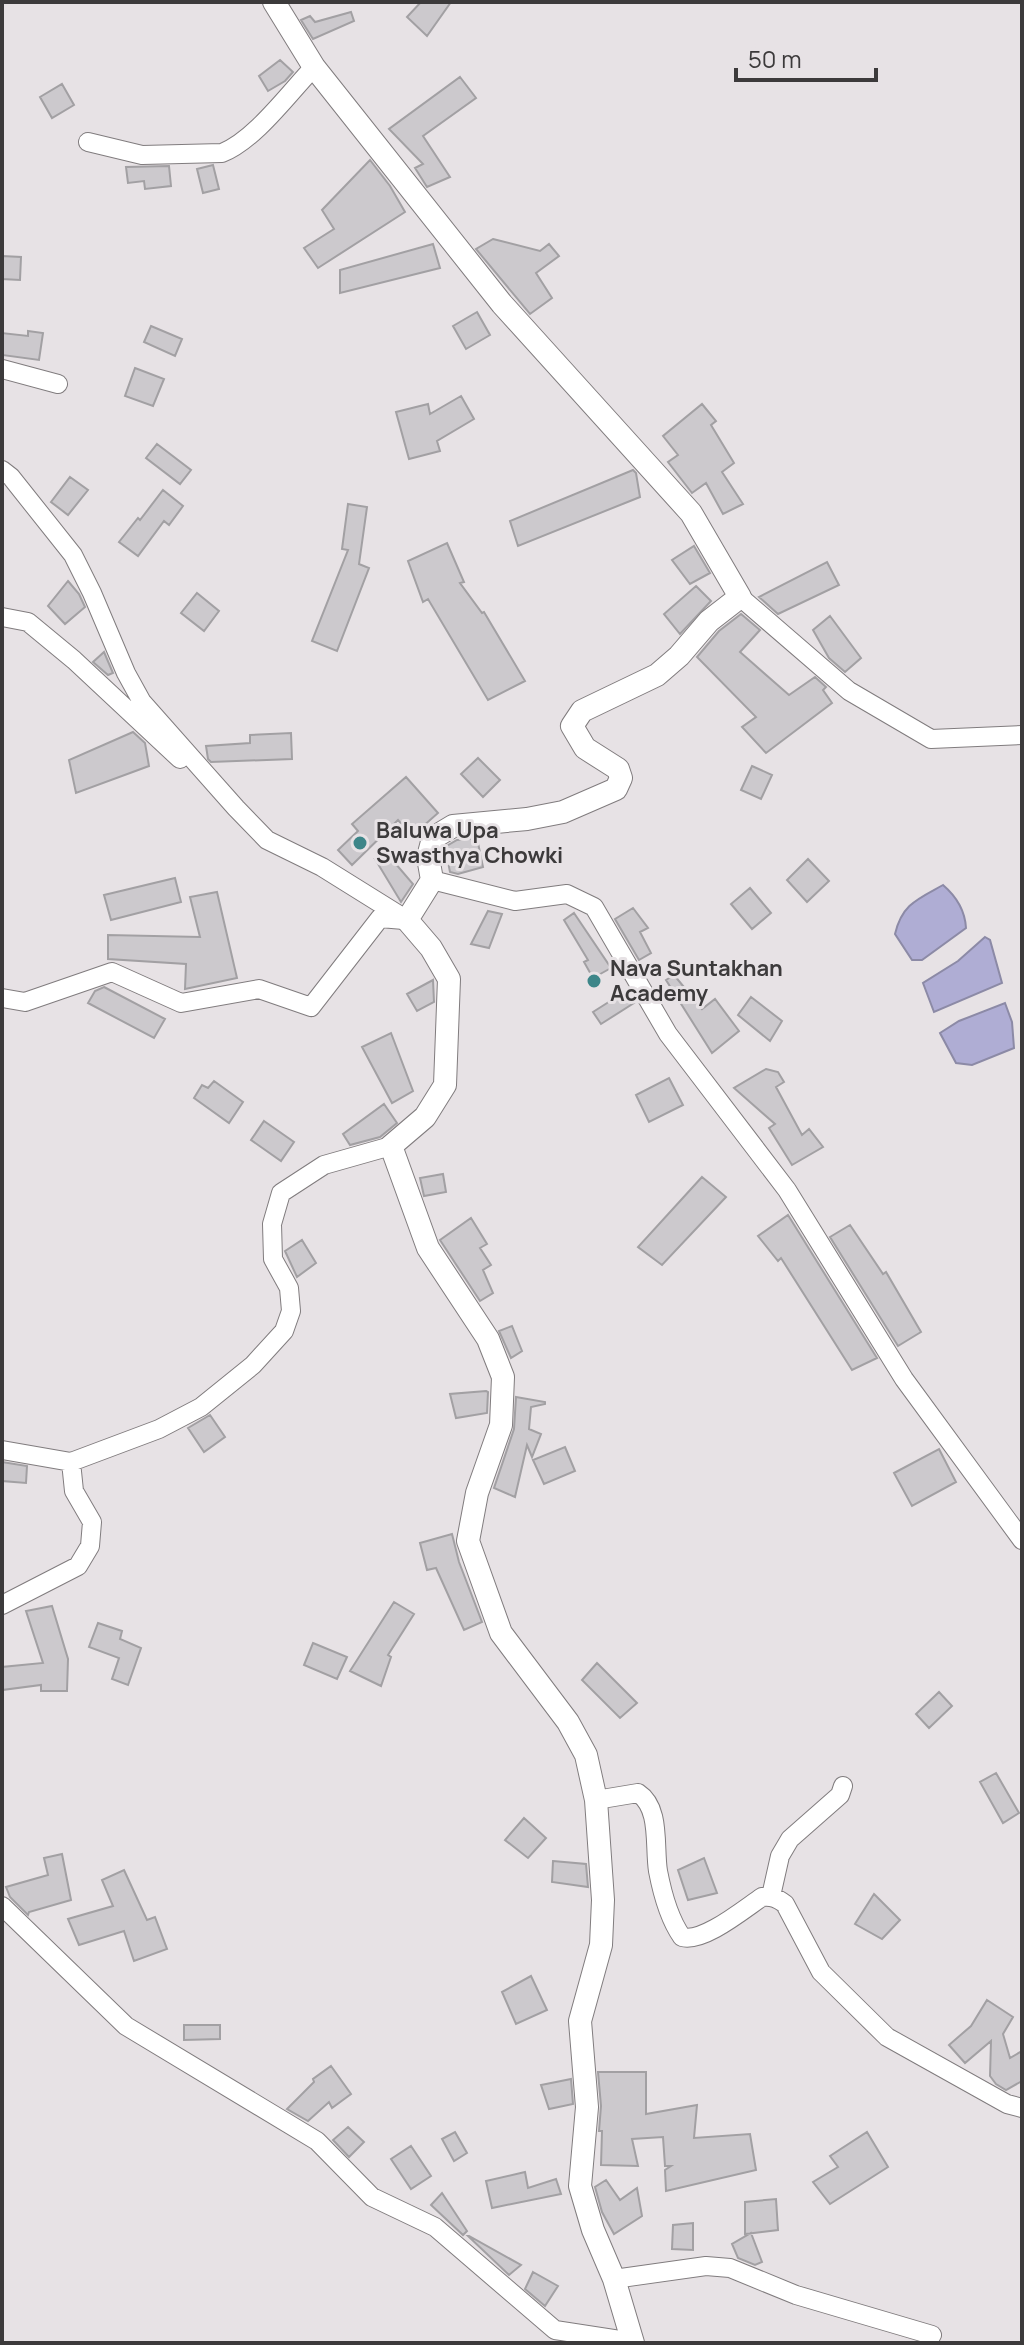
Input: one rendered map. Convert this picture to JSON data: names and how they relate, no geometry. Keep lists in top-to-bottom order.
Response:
{
  "places": ["Baluwa Upa Swasthya Chowki", "Nava Suntakhan Academy"],
  "scale_bar": "50 m"
}
